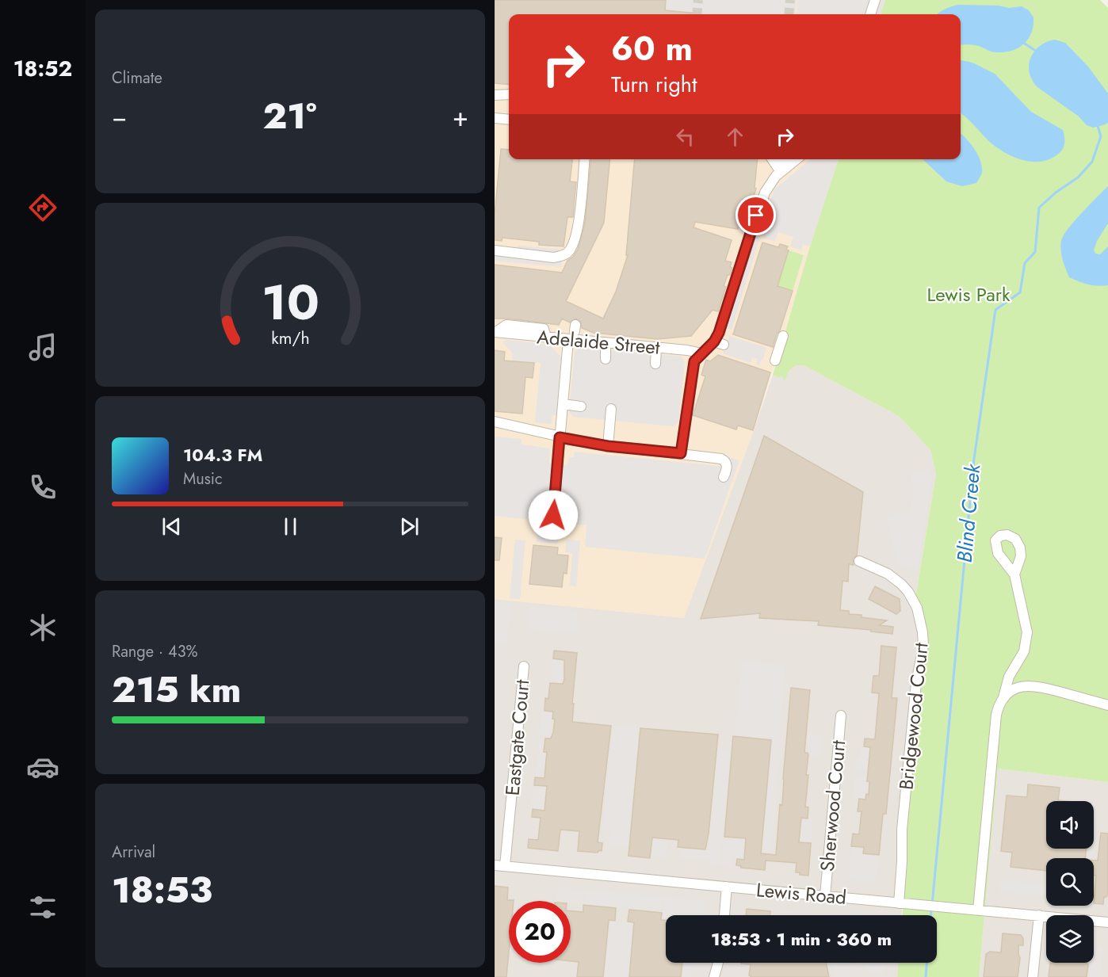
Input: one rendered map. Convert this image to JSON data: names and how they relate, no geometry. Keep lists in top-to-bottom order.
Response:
{
  "streets": {
    "street": [
      "Adelaide Street",
      "Bridgewood Court",
      "Eastgate Court",
      "Sherwood Court",
      "Lewis Road"
    ]
  },
  "crossings": [
    ["Bridgewood Court", "Lewis Road"],
    ["Eastgate Court", "Lewis Road"],
    ["Sherwood Court", "Lewis Road"]
  ],
  "water": ["Blind Creek"],
  "parks": ["Lewis Park"],
  "page": {
    "tabs": "18:52",
    "tile": [
      "Climate",
      ["Range · 43%", "215 km"],
      ["Arrival", "18:53"]
    ],
    "turn": ["60 m", "Turn right"],
    "heat": ["−", "21°", "+"],
    "song": ["104.3 FM", "Music"],
    "limit": "20",
    "trip": "18:53 · 1 min · 360 m",
    "gauge": ["10", "km/h"]
  }
}
